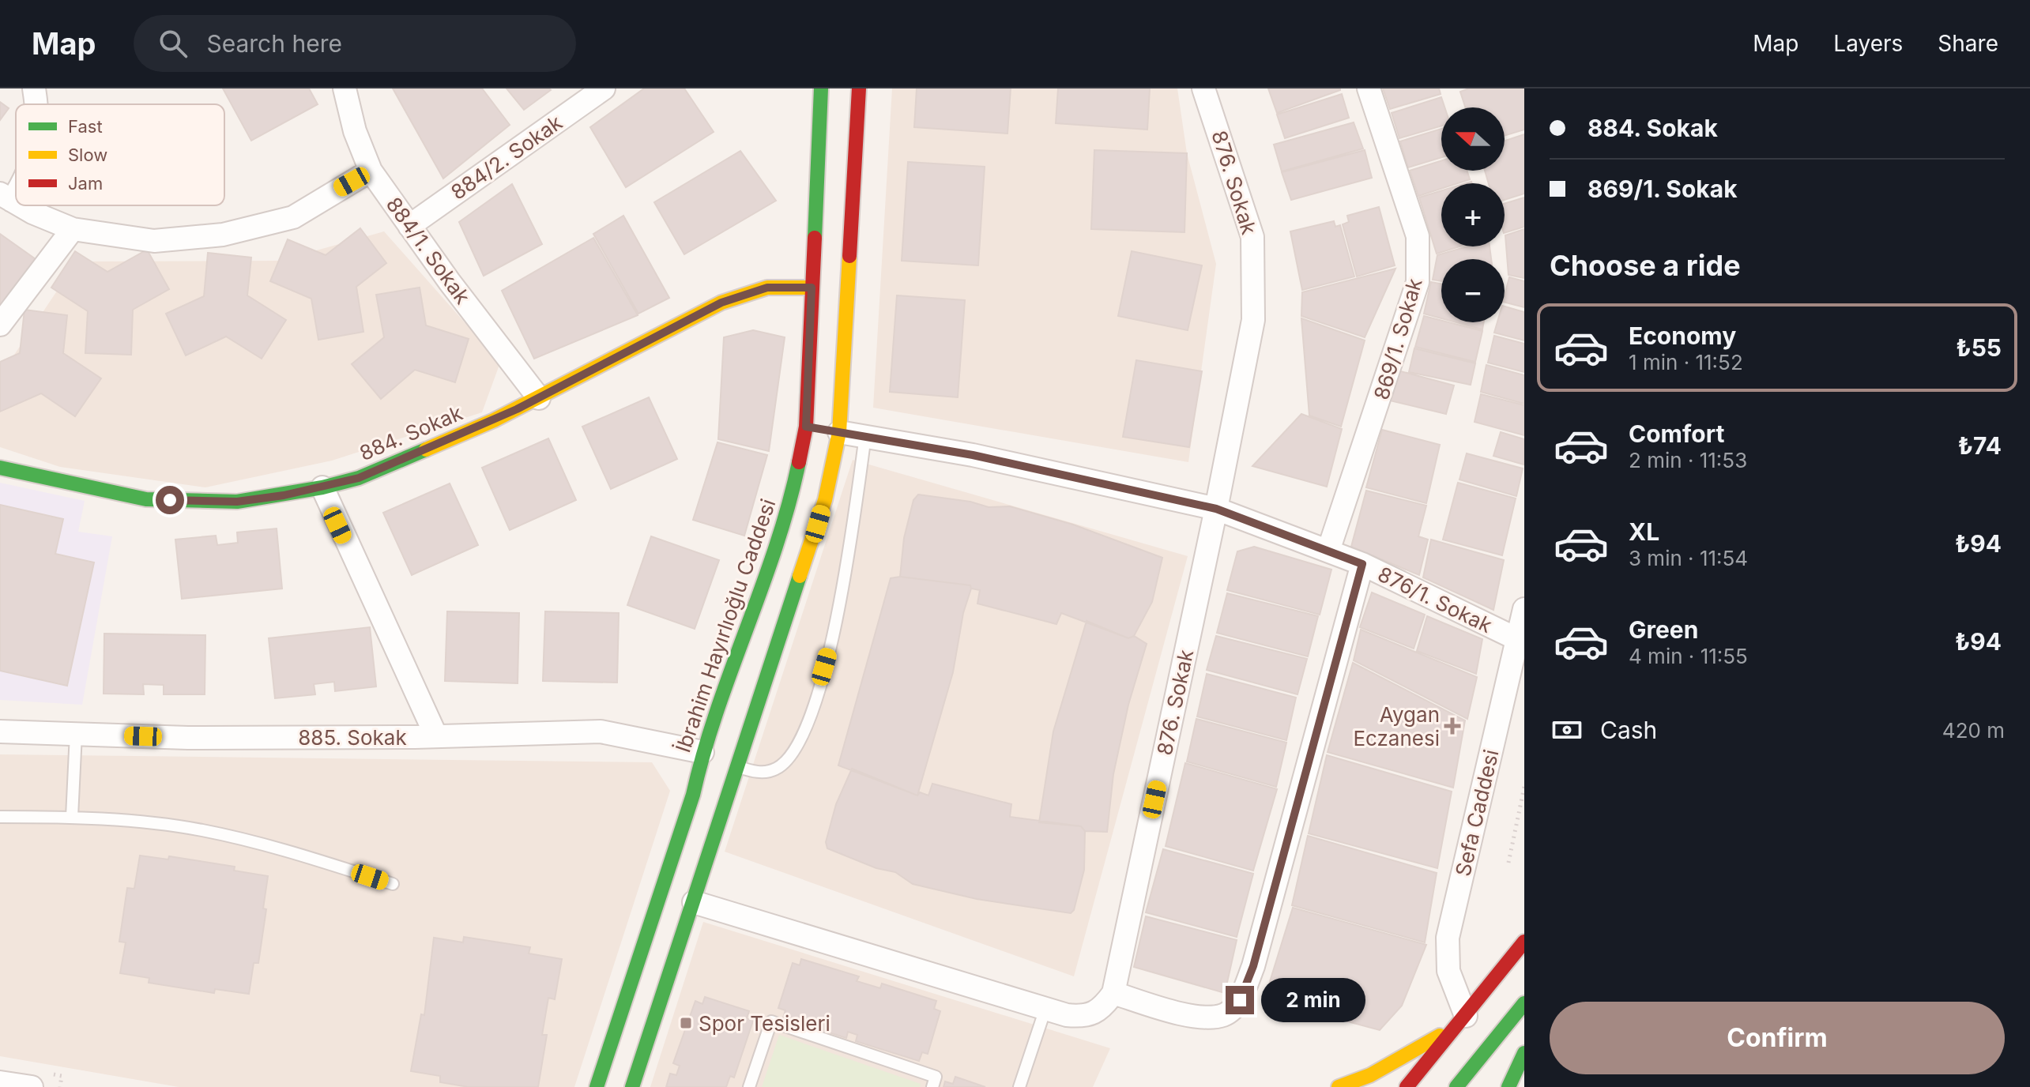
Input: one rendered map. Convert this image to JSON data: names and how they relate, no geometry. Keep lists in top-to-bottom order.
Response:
{
  "streets": {
    "street": [
      "884/2. Sokak",
      "876. Sokak",
      "884/1. Sokak",
      "869/1. Sokak",
      "884. Sokak",
      "876/1. Sokak",
      "İbrahim Hayırlıoğlu Caddesi",
      "885. Sokak",
      "Sefa Caddesi"
    ]
  },
  "crossings": [
    ["884/2. Sokak", "884/1. Sokak"],
    ["876. Sokak", "876/1. Sokak"],
    ["884/1. Sokak", "884. Sokak"],
    ["869/1. Sokak", "876/1. Sokak"],
    ["884. Sokak", "İbrahim Hayırlıoğlu Caddesi"],
    ["876/1. Sokak", "İbrahim Hayırlıoğlu Caddesi"],
    ["876/1. Sokak", "Sefa Caddesi"],
    ["İbrahim Hayırlıoğlu Caddesi", "885. Sokak"]
  ],
  "places": {
    "health": ["Aygan Eczanesi"],
    "transit": ["Spor Tesisleri"]
  },
  "legend": ["Fast", "Slow", "Jam"],
  "north": "left",
  "page": {
    "header": "Map",
    "search": "Search here",
    "nav": ["Map", "Layers", "Share"],
    "banner": ["884. Sokak", "869/1. Sokak"],
    "map_buttons": ["+", "−"],
    "heading": "Choose a ride",
    "list": [
      {
        "name": "Economy",
        "note": "1 min · 11:52",
        "value": "₺55"
      },
      {
        "name": "Comfort",
        "note": "2 min · 11:53",
        "value": "₺74"
      },
      {
        "name": "XL",
        "note": "3 min · 11:54",
        "value": "₺94"
      },
      {
        "name": "Green",
        "note": "4 min · 11:55",
        "value": "₺94"
      }
    ],
    "pay": ["Cash", "420 m"],
    "bubble": "2 min",
    "buttons": "Confirm"
  }
}
